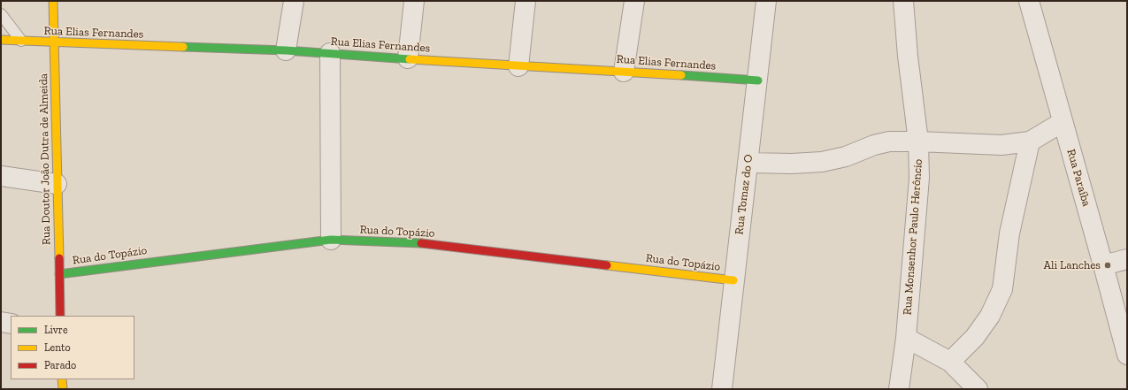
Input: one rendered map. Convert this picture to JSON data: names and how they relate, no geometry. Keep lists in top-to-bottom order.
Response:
{
  "streets": {
    "street": [
      "Rua Elias Fernandes",
      "Rua Doutor João Dutra de Almeida",
      "Rua Paraíba",
      "Rua Tomaz do O",
      "Rua do Topázio",
      "Rua Monsenhor Paulo Herôncio"
    ]
  },
  "crossings": [
    ["Rua Elias Fernandes", "Rua Doutor João Dutra de Almeida"],
    ["Rua Elias Fernandes", "Rua Tomaz do O"],
    ["Rua Doutor João Dutra de Almeida", "Rua do Topázio"],
    ["Rua Tomaz do O", "Rua do Topázio"]
  ],
  "places": ["Ali Lanches"],
  "legend": ["Livre", "Lento", "Parado"]
}
